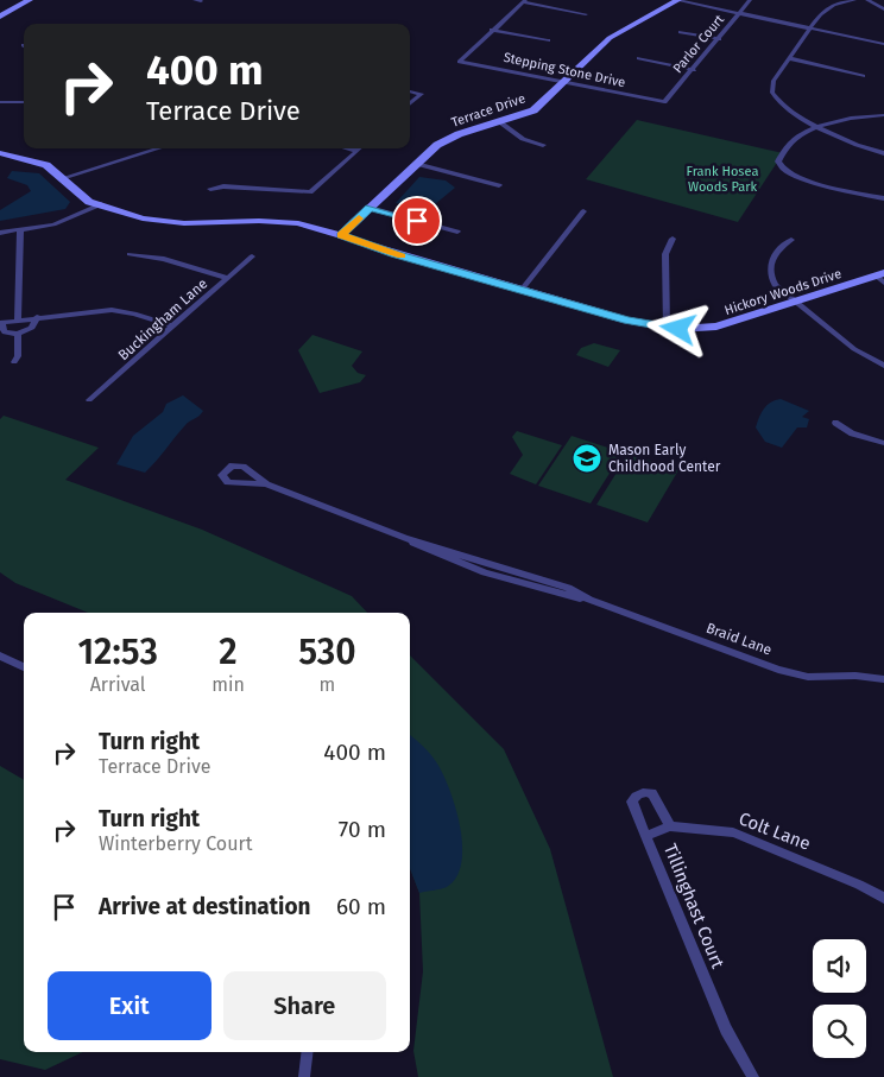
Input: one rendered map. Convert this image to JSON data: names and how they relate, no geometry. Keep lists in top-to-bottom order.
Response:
{
  "streets": {
    "street": [
      "Parlor Court",
      "Stepping Stone Drive",
      "Terrace Drive",
      "Hickory Woods Drive",
      "Buckingham Lane",
      "Braid Lane",
      "Colt Lane",
      "Tillinghast Court"
    ]
  },
  "crossings": [
    ["Parlor Court", "Stepping Stone Drive"],
    ["Stepping Stone Drive", "Terrace Drive"],
    ["Terrace Drive", "Hickory Woods Drive"],
    ["Colt Lane", "Tillinghast Court"]
  ],
  "parks": ["Frank Hosea Woods Park"],
  "places": {
    "school or university": ["Mason Early Childhood Center"]
  },
  "page": {
    "turn": ["400 m", "Terrace Drive"],
    "eta": [
      "12:53",
      "Arrival",
      "2",
      "min",
      "530",
      "m"
    ],
    "list": [
      {
        "name": "Turn right",
        "note": "Terrace Drive",
        "value": "400 m"
      },
      {
        "name": "Turn right",
        "note": "Winterberry Court",
        "value": "70 m"
      },
      {
        "name": "Arrive at destination",
        "value": "60 m"
      }
    ],
    "buttons": ["Exit", "Share"]
  }
}
